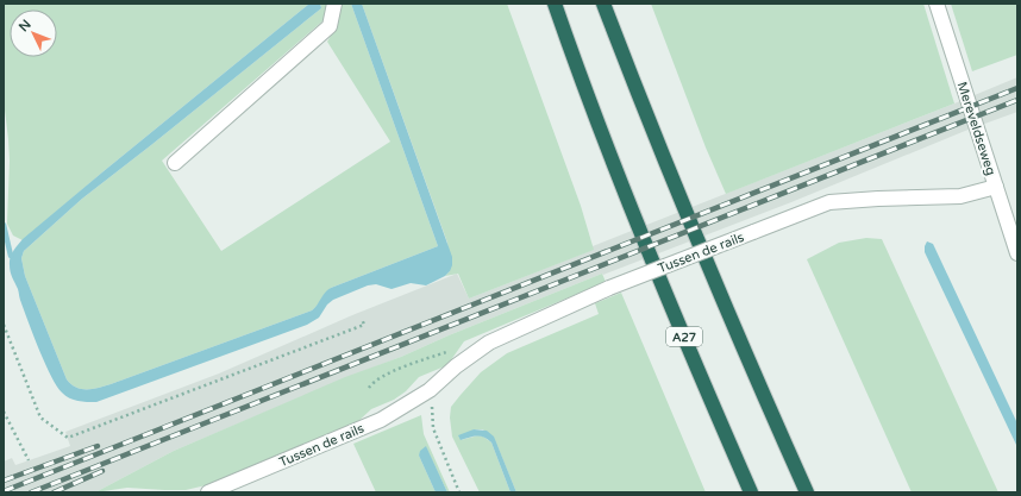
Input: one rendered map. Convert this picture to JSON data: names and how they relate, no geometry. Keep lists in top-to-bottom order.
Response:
{
  "streets": {
    "highway": ["A27"],
    "street": ["Mereveldseweg", "Tussen de rails"]
  },
  "crossings": [
    ["Mereveldseweg", "Tussen de rails"]
  ],
  "north": "top left"
}
